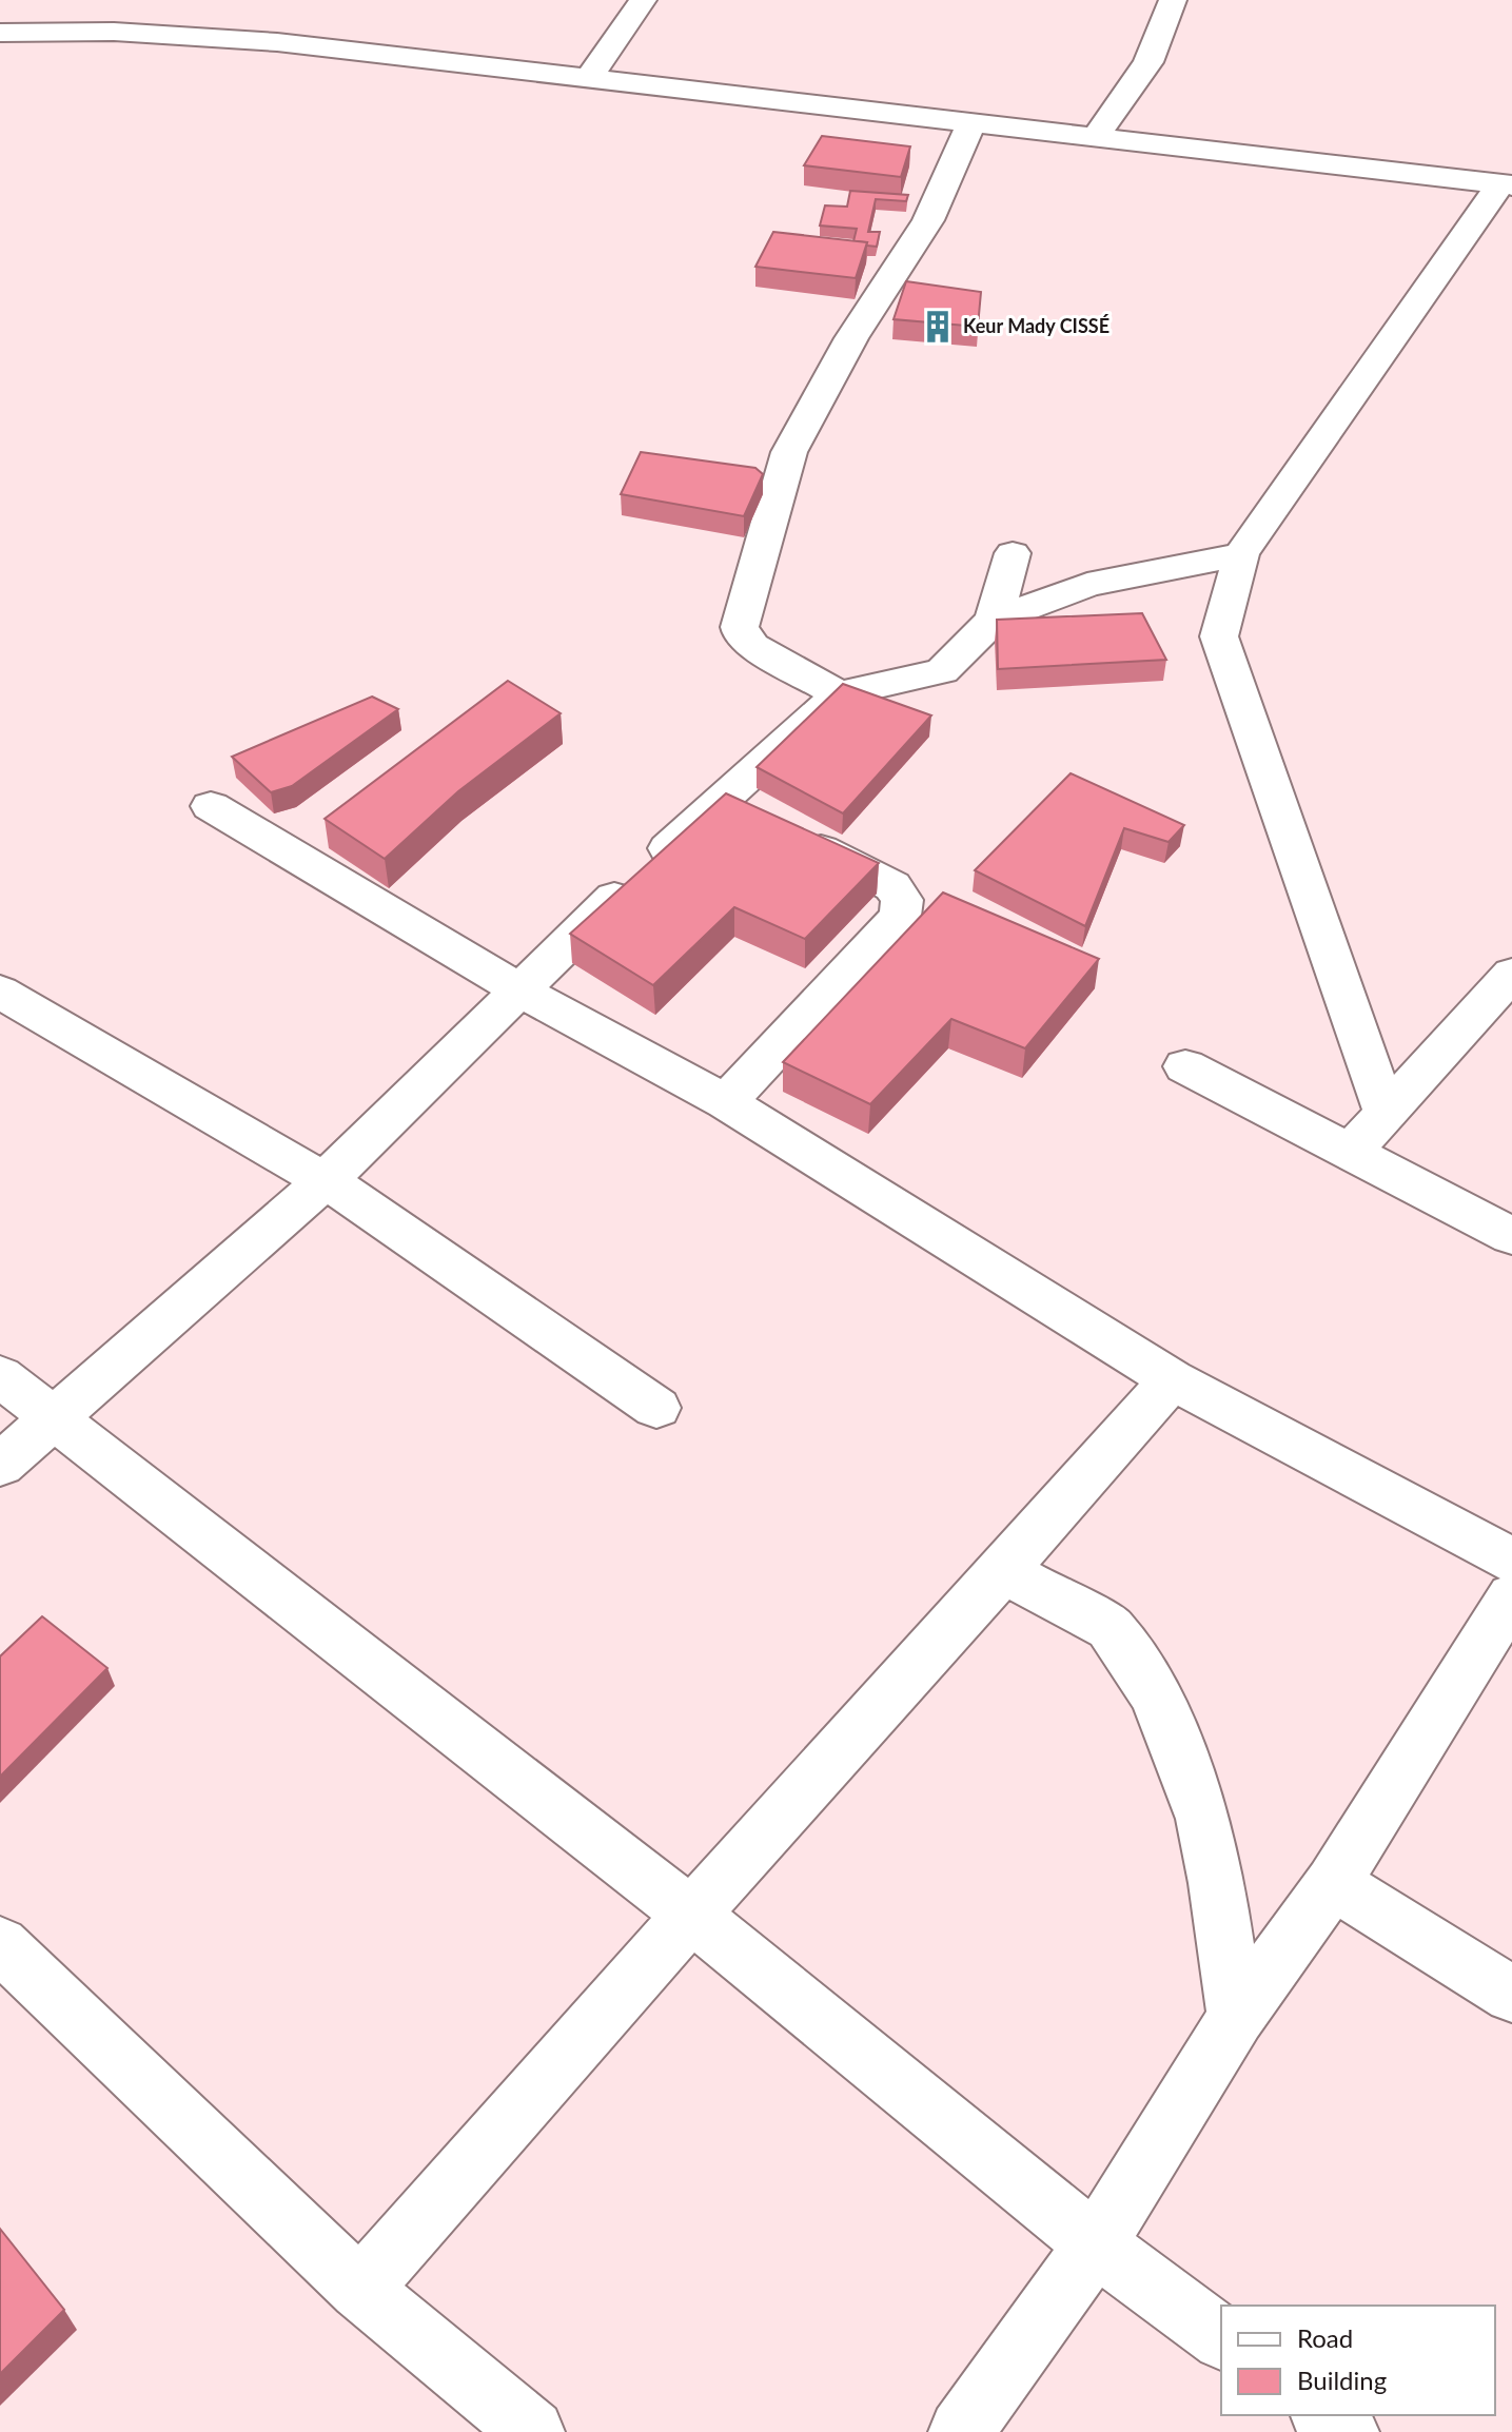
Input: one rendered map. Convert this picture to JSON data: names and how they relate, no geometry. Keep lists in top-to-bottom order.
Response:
{
  "places": {
    "building": ["Keur Mady CISSÉ"]
  },
  "legend": ["Road", "Building"]
}
